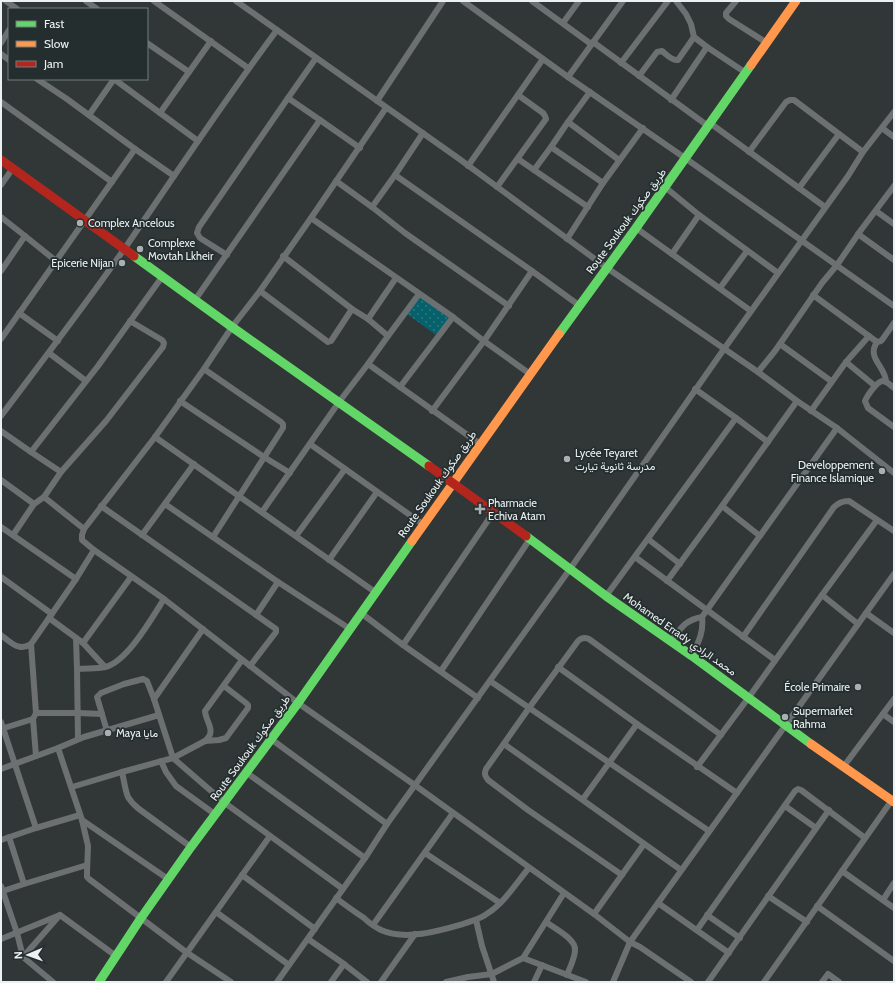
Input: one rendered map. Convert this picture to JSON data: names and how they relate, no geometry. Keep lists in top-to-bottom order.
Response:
{
  "streets": {
    "street": ["Route Soukouk طريق صكوك", "Mohamed Errady محمد الرادي"]
  },
  "crossings": [
    ["Route Soukouk طريق صكوك", "Mohamed Errady محمد الرادي"]
  ],
  "places": {
    "other": [
      "Complex Ancelous",
      "Complexe Movtah Lkheir",
      "Epicerie Nijan",
      "Lycée Teyaret مدرسة ثانوية تيارت",
      "Developpement Finance Islamique",
      "École Primaire",
      "Supermarket Rahma",
      "Maya مايا"
    ],
    "health": ["Pharmacie Echiva Atam"]
  },
  "legend": ["Fast", "Slow", "Jam"],
  "north": "left"
}
